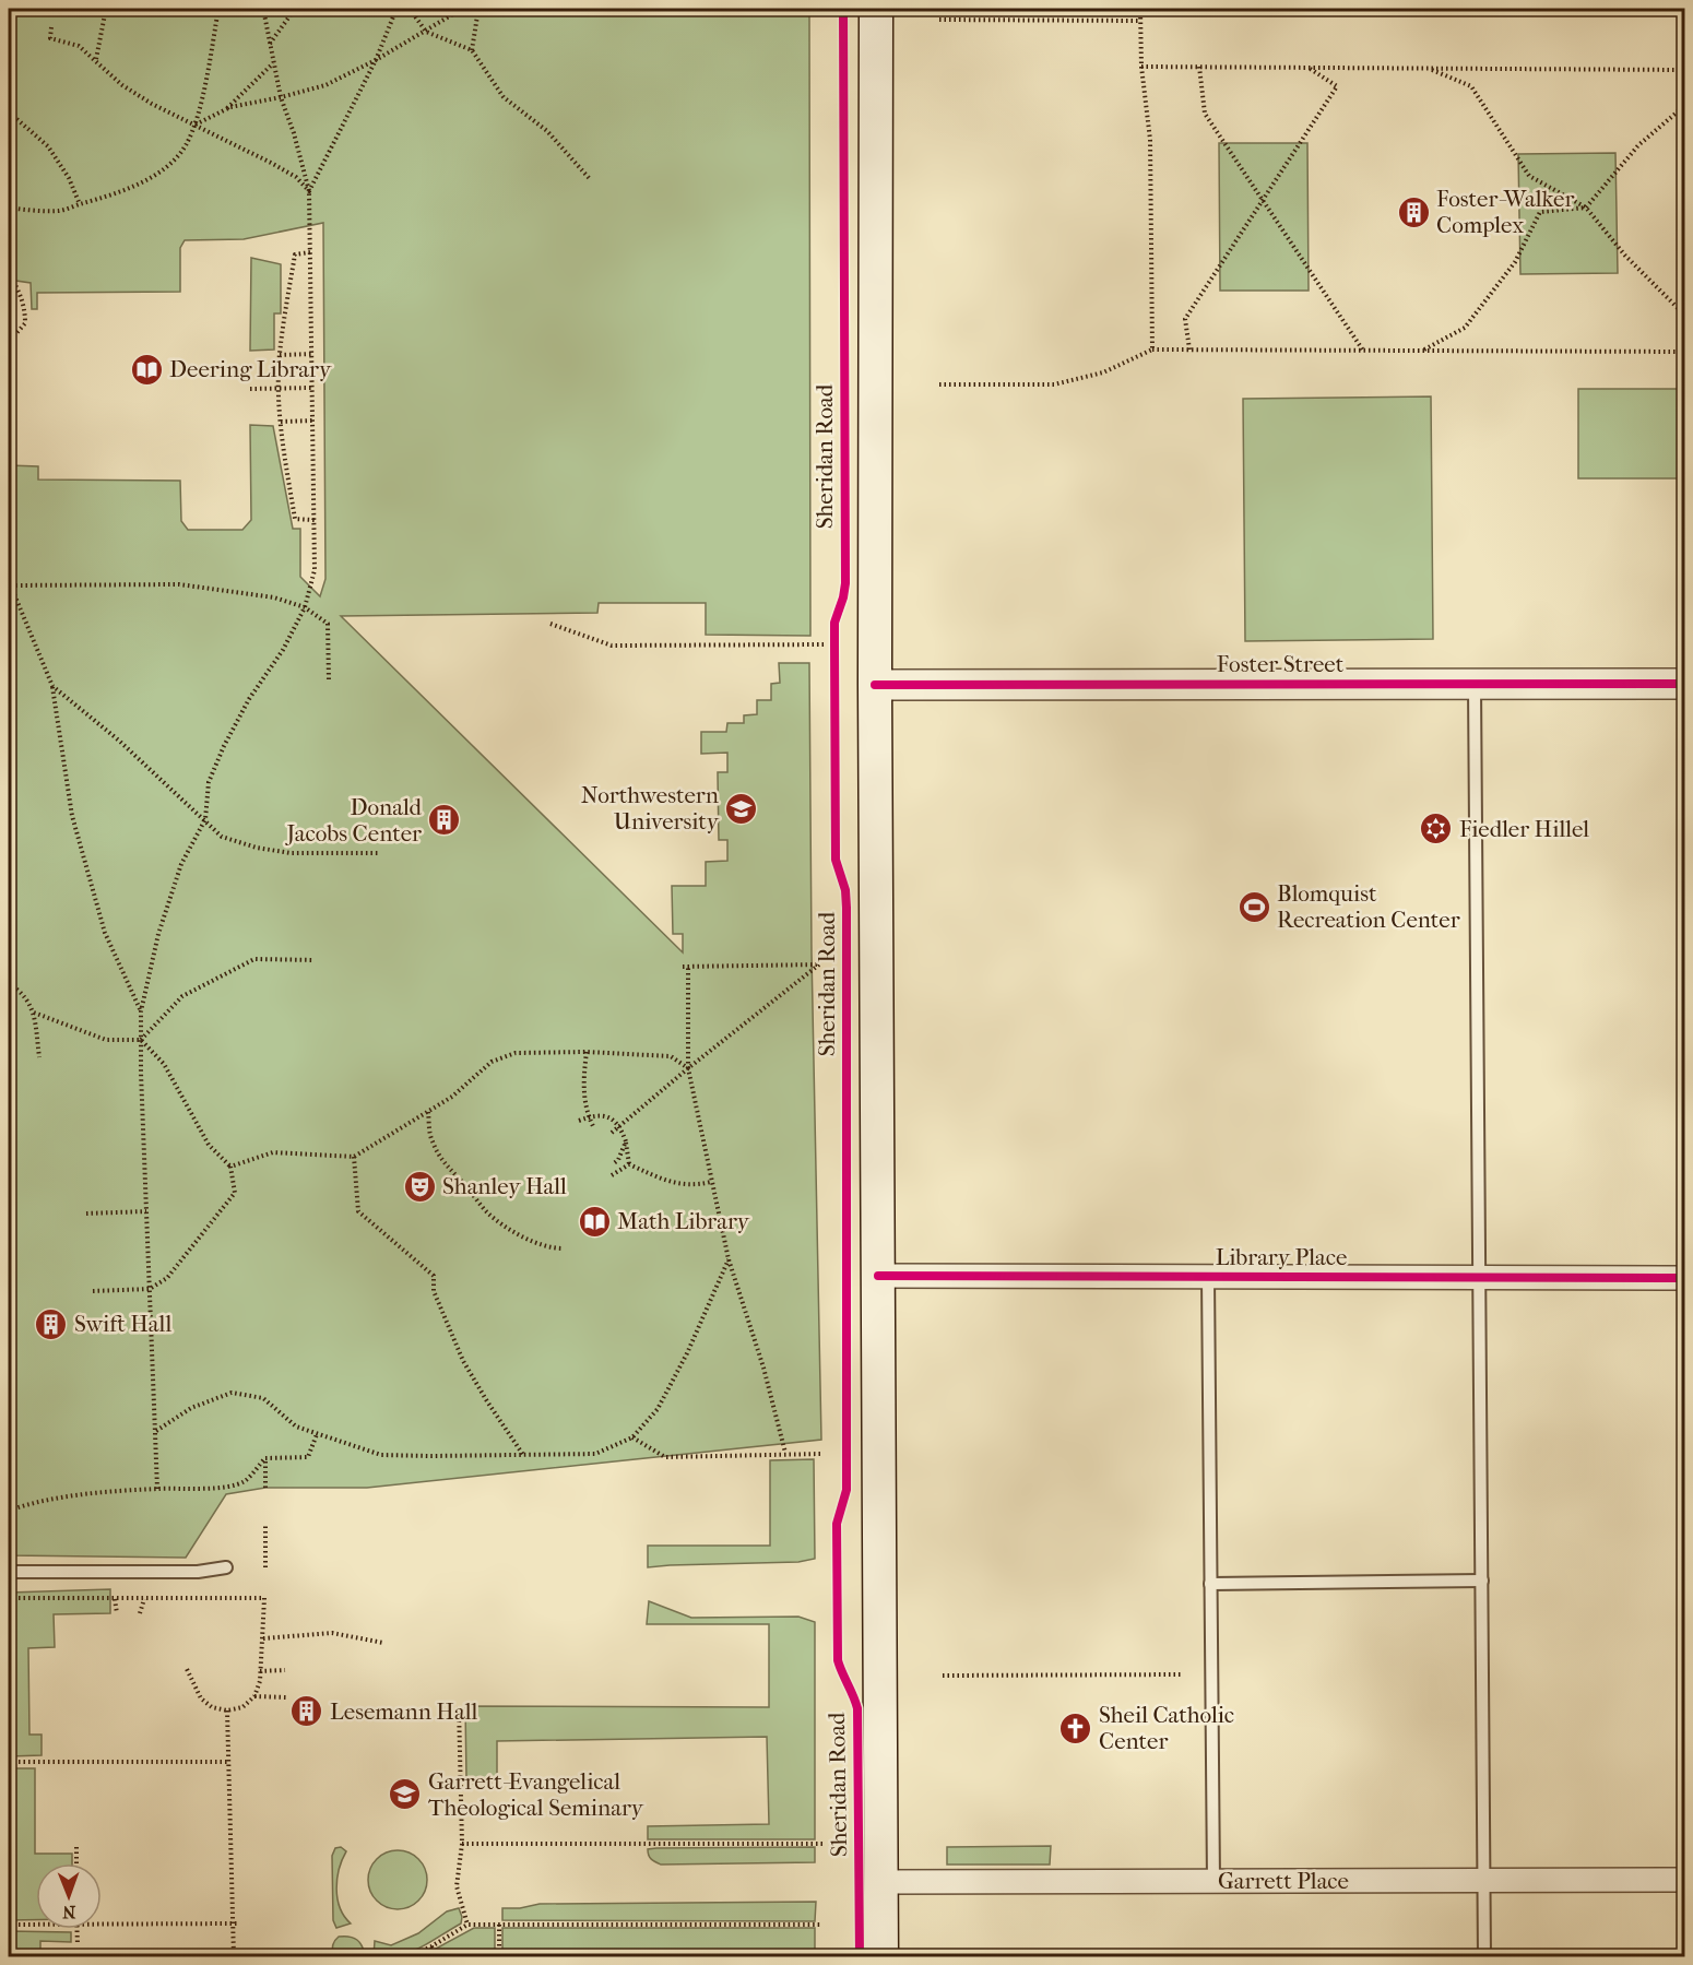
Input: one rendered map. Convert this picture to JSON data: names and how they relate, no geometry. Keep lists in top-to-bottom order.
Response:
{
  "streets": {
    "main road": ["Sheridan Road"],
    "street": ["Foster Street", "Library Place", "Garrett Place"]
  },
  "crossings": [
    ["Sheridan Road", "Foster Street"],
    ["Sheridan Road", "Library Place"],
    ["Sheridan Road", "Garrett Place"]
  ],
  "places": {
    "building": [
      "Foster-Walker Complex",
      "Donald Jacobs Center",
      "Swift Hall",
      "Lesemann Hall"
    ],
    "library": ["Deering Library", "Math Library"],
    "school or university": ["Northwestern University", "Garrett-Evangelical Theological Seminary"],
    "synagogue": ["Fiedler Hillel"],
    "sports": ["Blomquist Recreation Center"],
    "theatre": ["Shanley Hall"],
    "church": ["Sheil Catholic Center"]
  },
  "north": "bottom"
}
